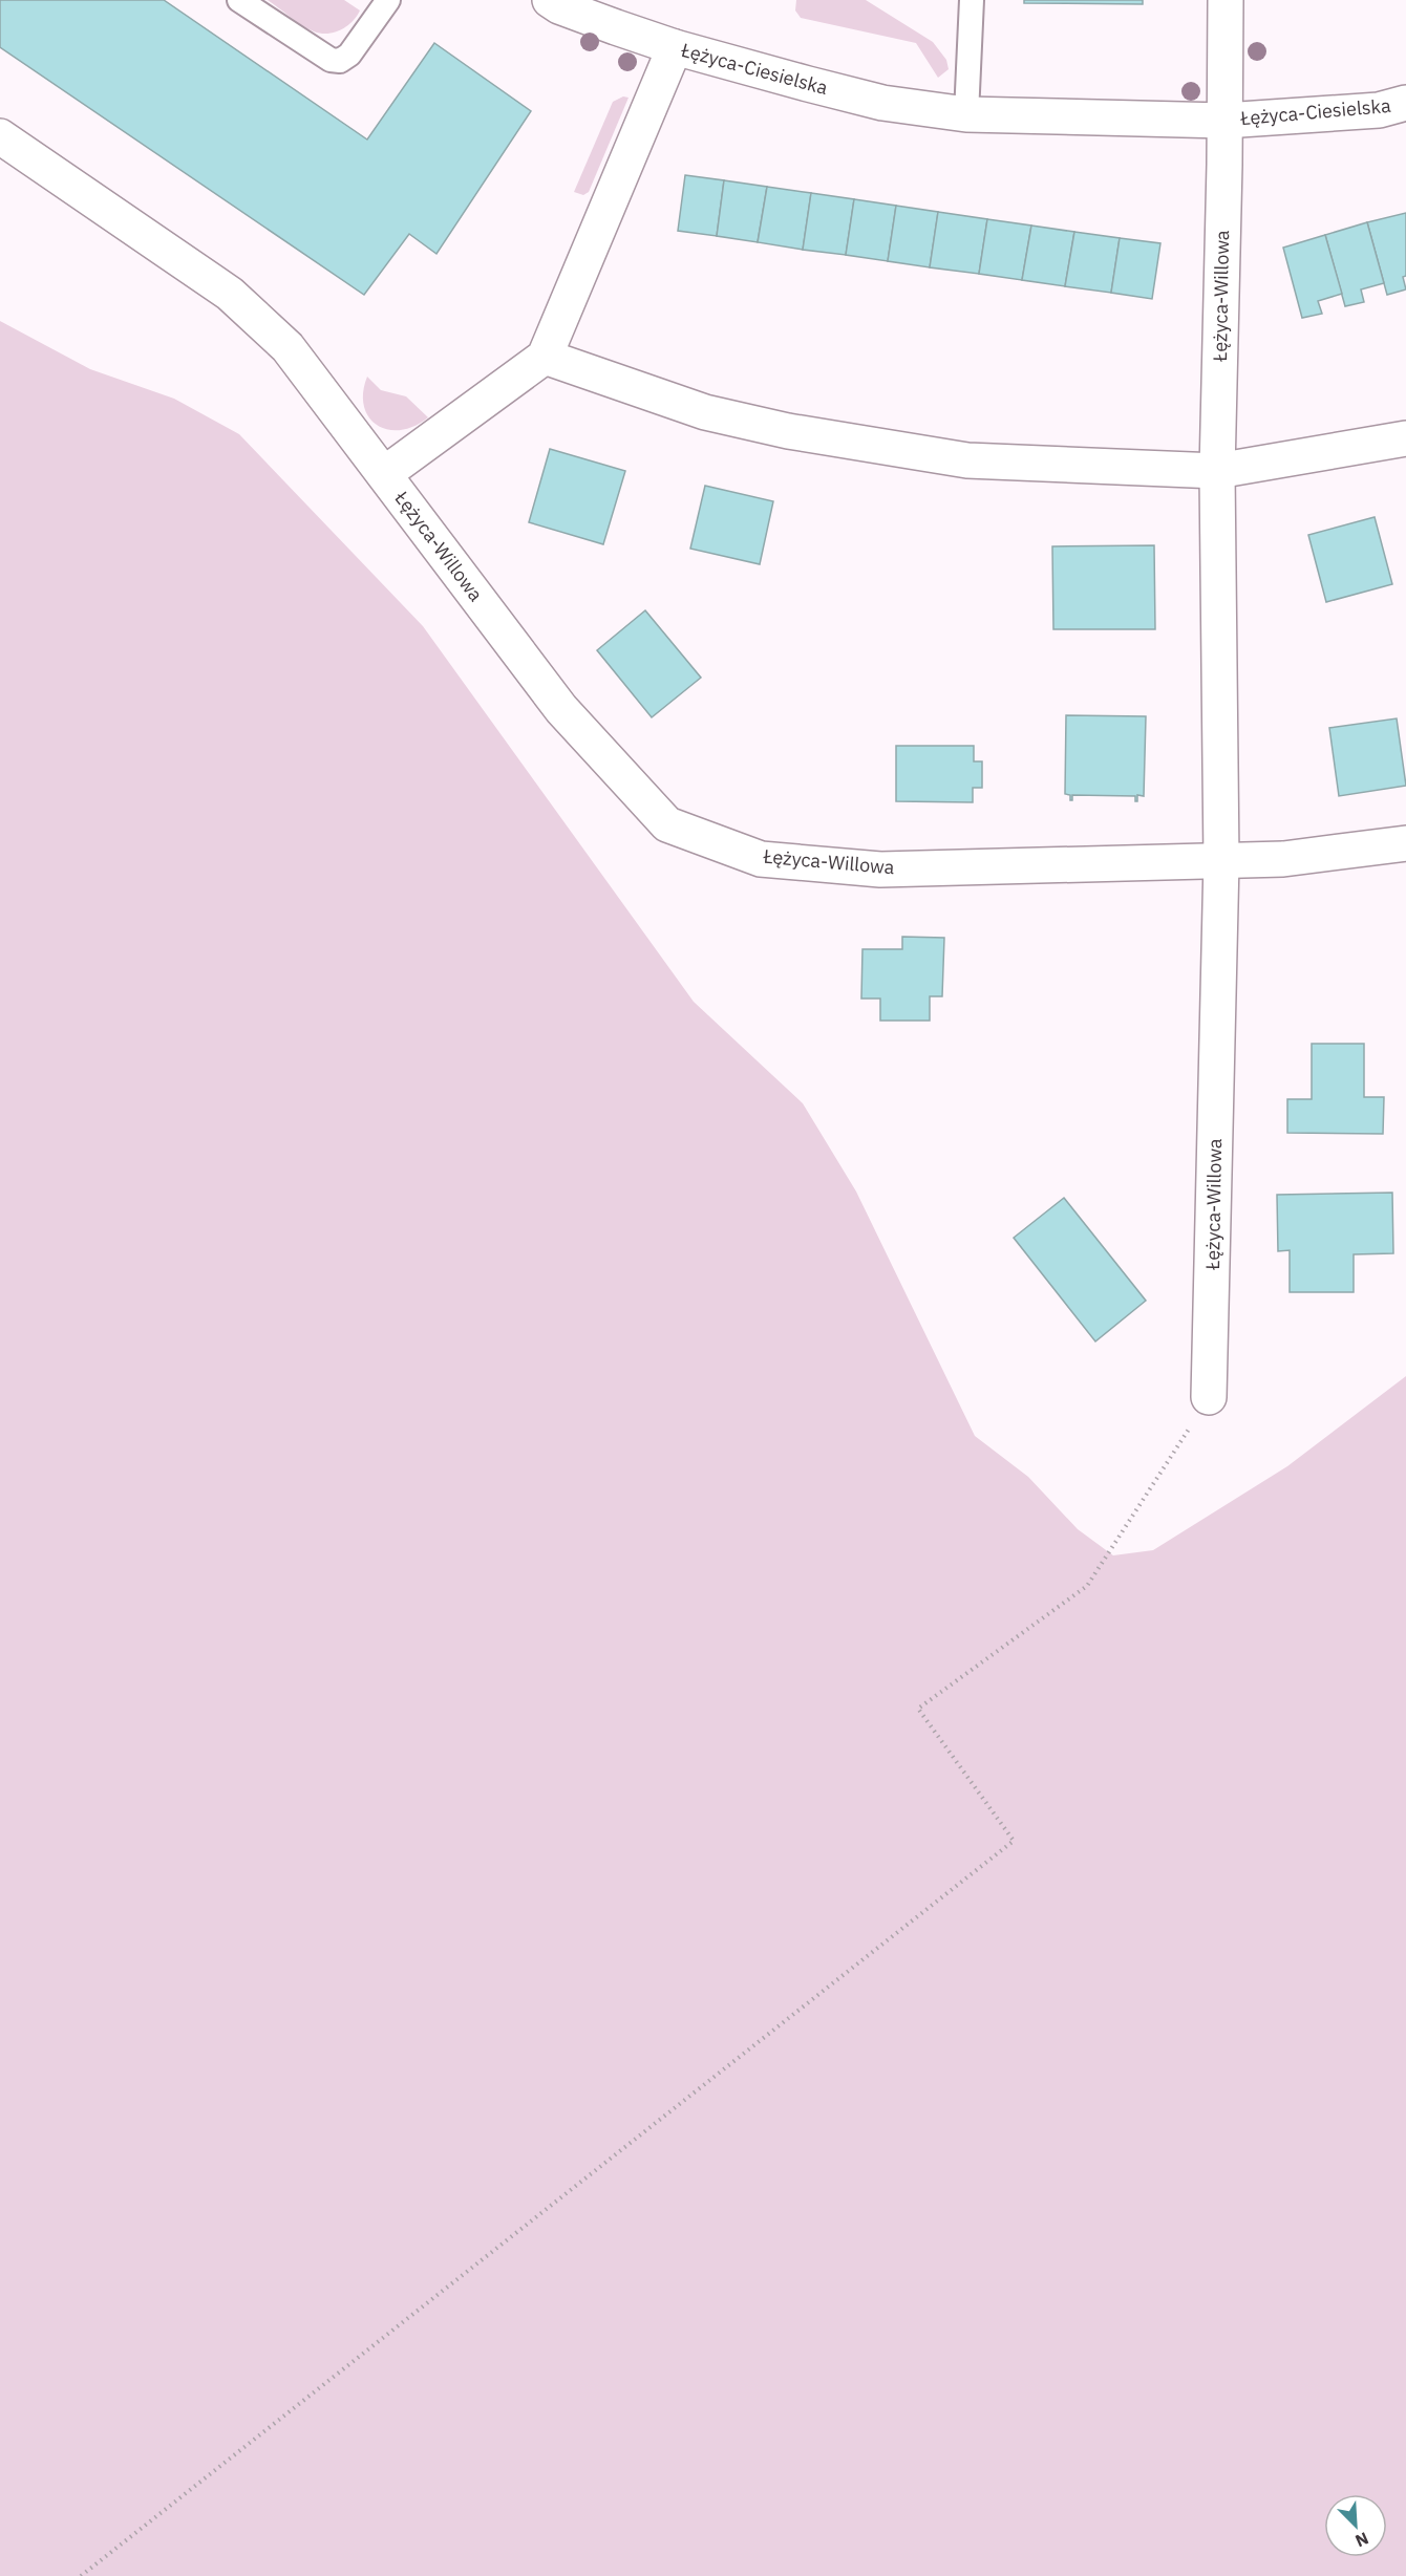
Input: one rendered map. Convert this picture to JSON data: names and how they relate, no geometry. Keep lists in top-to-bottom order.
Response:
{
  "streets": {
    "street": ["Łężyca-Ciesielska", "Łężyca-Willowa"]
  },
  "crossings": [
    ["Łężyca-Ciesielska", "Łężyca-Willowa"]
  ],
  "north": "bottom right"
}
